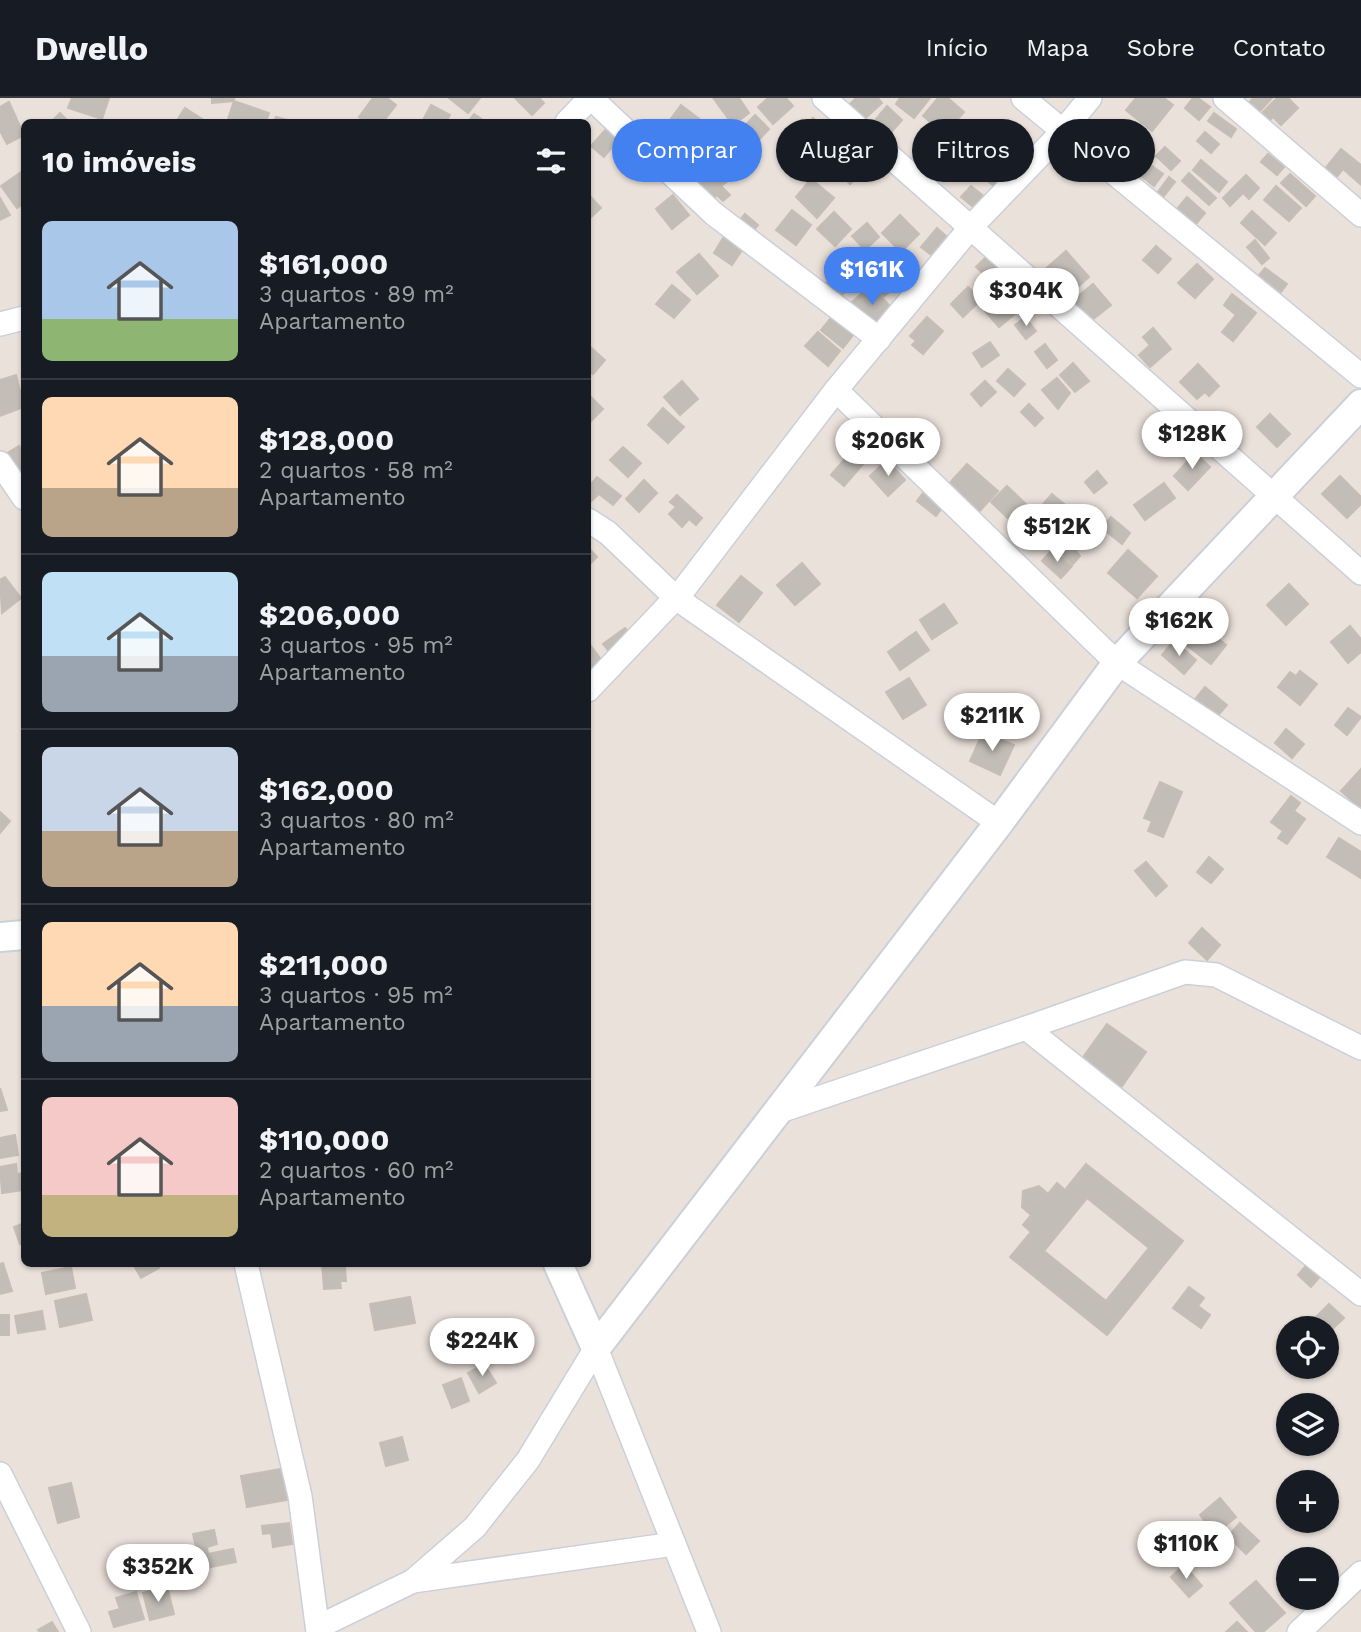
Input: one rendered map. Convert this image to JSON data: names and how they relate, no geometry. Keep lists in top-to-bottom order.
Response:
{
  "page": {
    "header": "Dwello",
    "nav": [
      "Início",
      "Mapa",
      "Sobre",
      "Contato"
    ],
    "chip": [
      "Comprar",
      "Alugar",
      "Filtros",
      "Novo"
    ],
    "heading": "10 imóveis",
    "list": [
      {
        "name": "$161,000",
        "note": "3 quartos · 89 m² · Apartamento"
      },
      {
        "name": "$128,000",
        "note": "2 quartos · 58 m² · Apartamento"
      },
      {
        "name": "$206,000",
        "note": "3 quartos · 95 m² · Apartamento"
      },
      {
        "name": "$162,000",
        "note": "3 quartos · 80 m² · Apartamento"
      },
      {
        "name": "$211,000",
        "note": "3 quartos · 95 m² · Apartamento"
      },
      {
        "name": "$110,000",
        "note": "2 quartos · 60 m² · Apartamento"
      }
    ],
    "price": [
      "$161K",
      "$304K",
      "$128K",
      "$206K",
      "$512K",
      "$162K",
      "$211K",
      "$224K",
      "$110K",
      "$352K"
    ],
    "map_buttons": ["+", "−"]
  }
}
